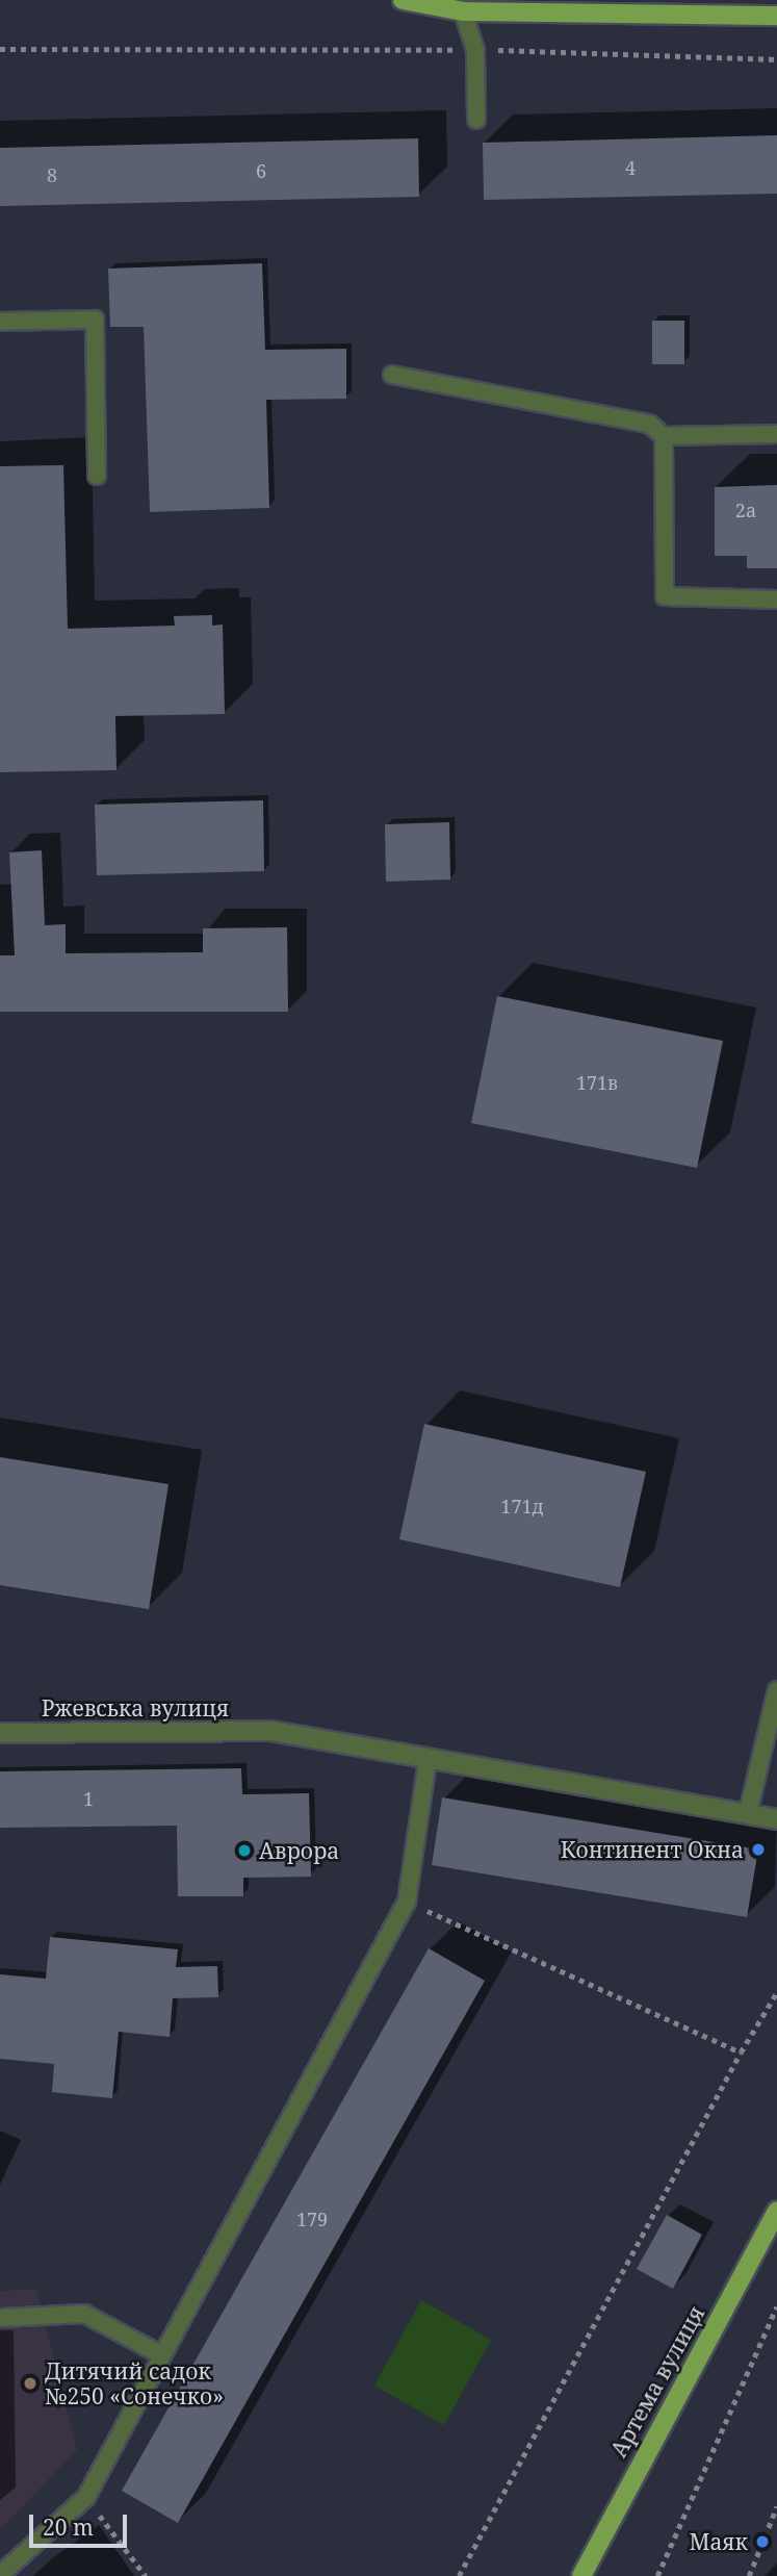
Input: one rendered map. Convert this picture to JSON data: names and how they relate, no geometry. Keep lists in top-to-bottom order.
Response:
{
  "streets": {
    "main road": ["Артема вулиця"],
    "street": ["Ржевська вулиця"]
  },
  "places": [
    "Континент Окна",
    "Аврора",
    "Дитячий садок №250 «Сонечко»",
    "Маяк"
  ],
  "house_numbers": [
    "4",
    "6",
    "8",
    "2а",
    "171в",
    "171д",
    "1",
    "179"
  ],
  "scale_bar": "20 m"
}
